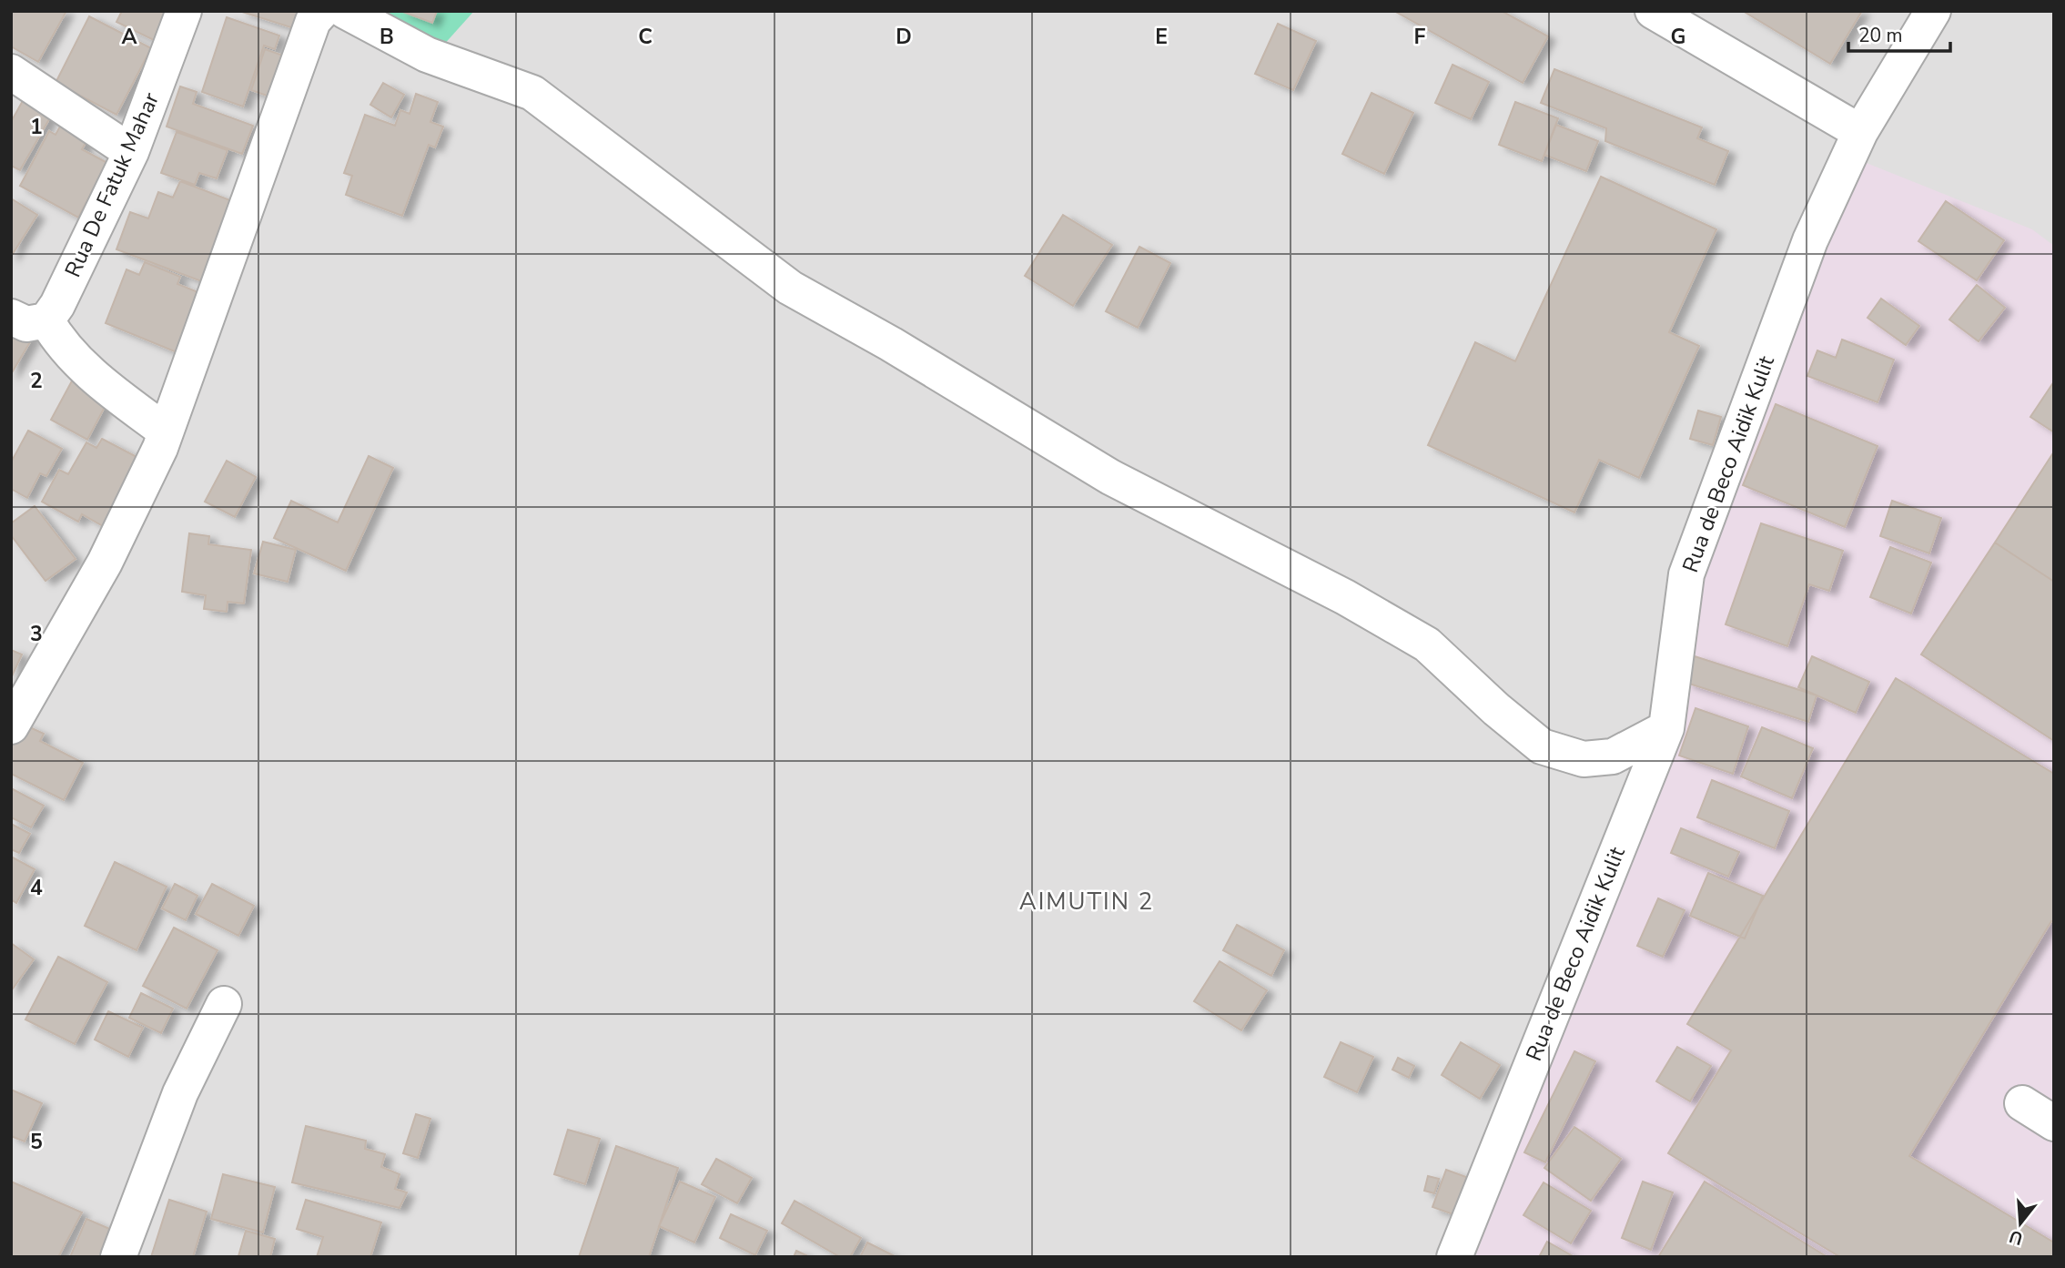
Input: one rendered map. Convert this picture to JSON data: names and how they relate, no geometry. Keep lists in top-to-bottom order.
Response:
{
  "streets": {
    "street": ["Rua De Fatuk Mahar", "Rua de Beco Aidik Kulit"]
  },
  "districts": ["AIMUTIN 2"],
  "scale_bar": "20 m",
  "north": "bottom",
  "grid": {
    "columns": [
      "A",
      "B",
      "C",
      "D",
      "E",
      "F",
      "G"
    ],
    "rows": [
      "1",
      "2",
      "3",
      "4",
      "5"
    ]
  }
}
